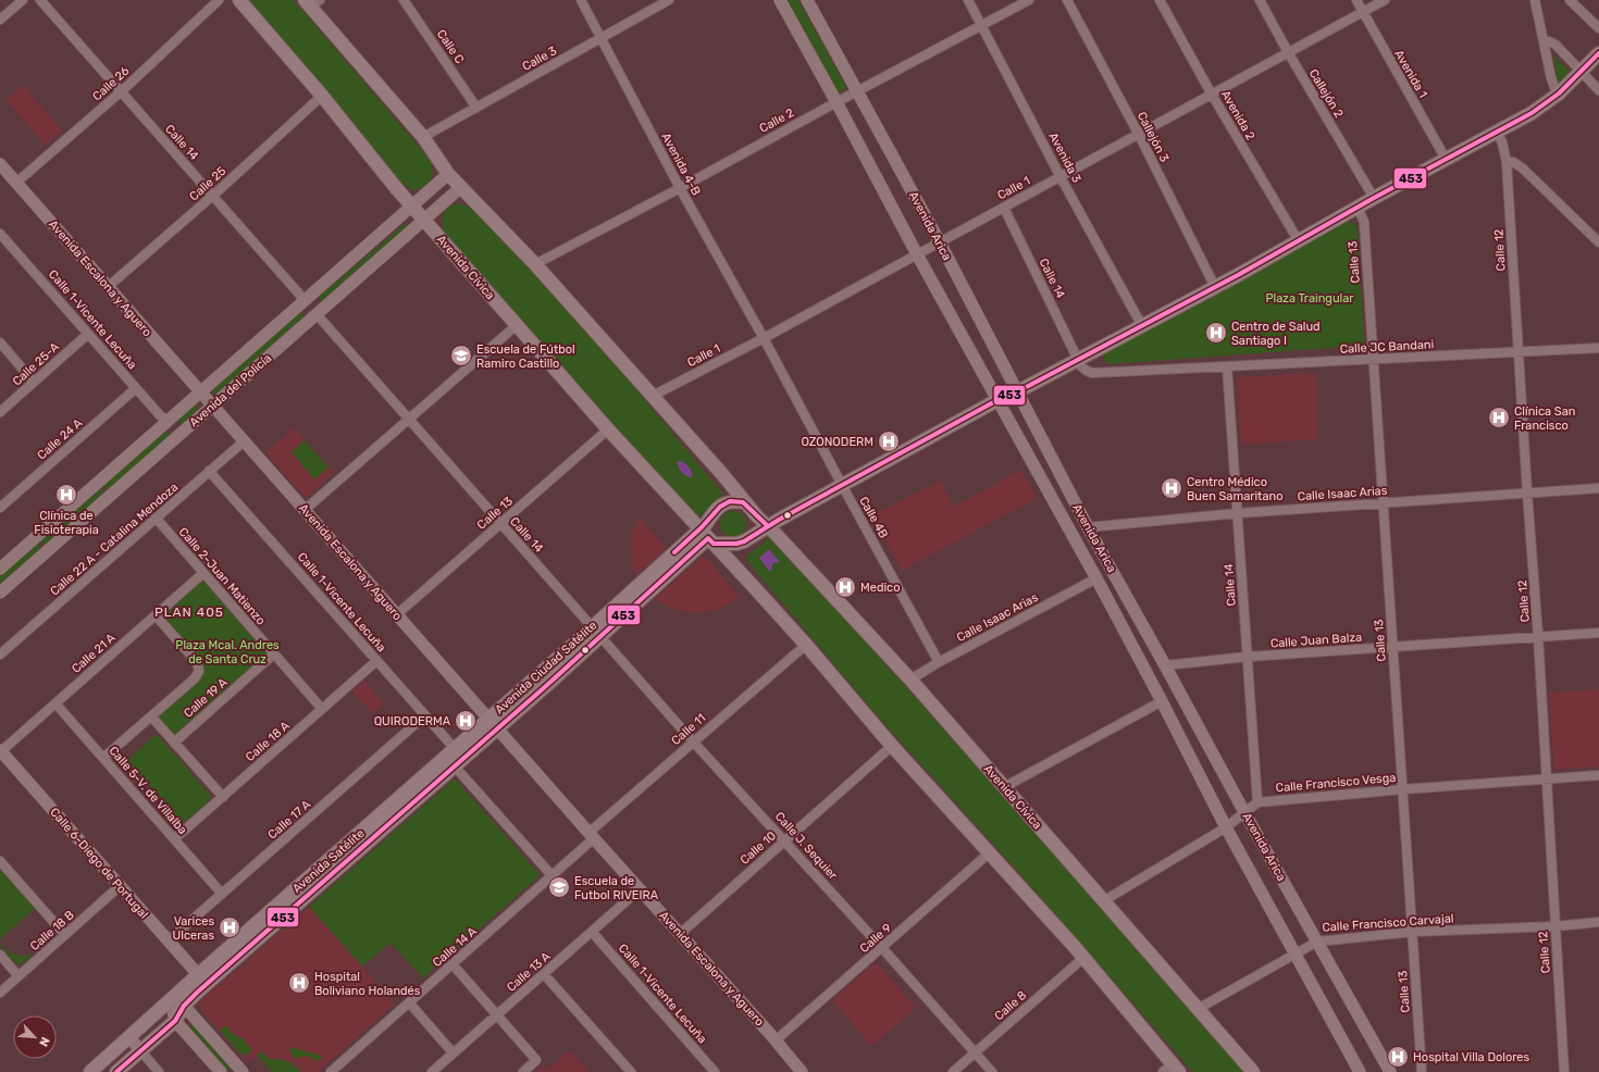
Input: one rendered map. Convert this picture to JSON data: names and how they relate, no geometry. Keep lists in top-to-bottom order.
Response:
{
  "streets": {
    "main road": ["Avenida Cívica", "Avenida Ciudad Satélite", "Avenida Satélite"],
    "street": [
      "Calle C",
      "Calle 3",
      "Avenida 1",
      "Calle 26",
      "Callejón 2",
      "Avenida 2",
      "Calle 2",
      "Callejón 3",
      "Calle 14",
      "Avenida 3",
      "Avenida 4-B",
      "Calle 25",
      "Calle 1",
      "Avenida Arica",
      "Calle 12",
      "Calle 13",
      "Avenida Escalona y Aguero",
      "Calle 1-Vicente Lecuña",
      "Calle JC Bandani",
      "Calle 25-A",
      "Avenida del Policía",
      "Calle 24 A",
      "Calle Isaac Arias",
      "Calle 4B",
      "Calle 22 A - Catalina Mendoza",
      "Calle 2-Juan Matienzo",
      "Calle Juan Balza",
      "Calle 21 A",
      "Calle 19 A",
      "Calle 11",
      "Calle 18 A",
      "Calle Francisco Vesga",
      "Calle 5-V. de Villalba",
      "Calle 17 A",
      "Calle J. Sequier",
      "Calle 10",
      "Calle 6-Diego de Portugal",
      "Calle Francisco Carvajal",
      "Calle 18 B",
      "Calle 9",
      "Calle 14 A",
      "Calle 13 A",
      "Calle 8"
    ]
  },
  "crossings": [
    ["Calle C", "Calle 3"],
    ["Calle 3", "Avenida 4-B"],
    ["Avenida 1", "Calle 1"],
    ["Calle 26", "Calle 14"],
    ["Calle 26", "Avenida Escalona y Aguero"],
    ["Callejón 2", "Calle 1"],
    ["Avenida 2", "Calle 1"],
    ["Calle 2", "Avenida 3"],
    ["Calle 2", "Avenida 4-B"],
    ["Calle 2", "Avenida Arica"],
    ["Callejón 3", "Calle 1"],
    ["Calle 14", "Calle 25"],
    ["Calle 14", "Calle 1"],
    ["Calle 14", "Calle 13"],
    ["Calle 14", "Calle JC Bandani"],
    ["Calle 14", "Avenida del Policía"],
    ["Calle 14", "Calle Isaac Arias"],
    ["Calle 14", "Calle Juan Balza"],
    ["Calle 14", "Avenida Ciudad Satélite"],
    ["Calle 14", "Calle Francisco Vesga"],
    ["Calle 14", "Calle J. Sequier"],
    ["Avenida 3", "Calle 1"],
    ["Avenida 4-B", "Calle 1"],
    ["Avenida 4-B", "Calle 4B"],
    ["Calle 25", "Avenida Cívica"],
    ["Calle 25", "Avenida Escalona y Aguero"],
    ["Calle 1", "Avenida Arica"],
    ["Calle 1", "Calle 4B"],
    ["Avenida Arica", "Calle Isaac Arias"],
    ["Avenida Arica", "Calle Juan Balza"],
    ["Avenida Arica", "Calle Francisco Carvajal"],
    ["Calle 12", "Calle JC Bandani"],
    ["Calle 12", "Calle Isaac Arias"],
    ["Calle 12", "Calle Juan Balza"],
    ["Calle 12", "Calle Francisco Vesga"],
    ["Calle 12", "Calle Francisco Carvajal"],
    ["Calle 13", "Avenida Cívica"],
    ["Calle 13", "Avenida Escalona y Aguero"],
    ["Calle 13", "Calle JC Bandani"],
    ["Calle 13", "Calle Isaac Arias"],
    ["Calle 13", "Calle Juan Balza"],
    ["Calle 13", "Calle Francisco Vesga"],
    ["Calle 13", "Calle Francisco Carvajal"],
    ["Avenida Cívica", "Avenida del Policía"],
    ["Avenida Cívica", "Calle Isaac Arias"],
    ["Avenida Cívica", "Avenida Ciudad Satélite"],
    ["Avenida Cívica", "Calle 11"],
    ["Avenida Cívica", "Calle 10"],
    ["Avenida Cívica", "Calle Francisco Carvajal"],
    ["Avenida Cívica", "Calle 9"],
    ["Avenida Cívica", "Calle 8"],
    ["Avenida Escalona y Aguero", "Avenida del Policía"],
    ["Avenida Escalona y Aguero", "Calle 22 A - Catalina Mendoza"],
    ["Avenida Escalona y Aguero", "Avenida Ciudad Satélite"],
    ["Avenida Escalona y Aguero", "Calle 11"],
    ["Avenida Escalona y Aguero", "Calle 10"],
    ["Avenida Escalona y Aguero", "Avenida Satélite"],
    ["Avenida Escalona y Aguero", "Calle 9"],
    ["Avenida Escalona y Aguero", "Calle 14 A"],
    ["Avenida Escalona y Aguero", "Calle 13 A"],
    ["Calle 1-Vicente Lecuña", "Calle 25-A"],
    ["Calle 1-Vicente Lecuña", "Avenida del Policía"],
    ["Calle 1-Vicente Lecuña", "Calle 24 A"],
    ["Calle 1-Vicente Lecuña", "Calle 22 A - Catalina Mendoza"],
    ["Calle 1-Vicente Lecuña", "Calle 18 A"],
    ["Calle 1-Vicente Lecuña", "Calle 17 A"],
    ["Calle 1-Vicente Lecuña", "Avenida Satélite"],
    ["Calle 1-Vicente Lecuña", "Calle 14 A"],
    ["Calle 1-Vicente Lecuña", "Calle 13 A"],
    ["Calle Isaac Arias", "Calle 4B"],
    ["Calle 22 A - Catalina Mendoza", "Calle 2-Juan Matienzo"],
    ["Calle 2-Juan Matienzo", "Calle 21 A"],
    ["Calle 2-Juan Matienzo", "Calle 19 A"],
    ["Calle 2-Juan Matienzo", "Calle 18 A"],
    ["Calle 21 A", "Calle 5-V. de Villalba"],
    ["Calle 21 A", "Calle 6-Diego de Portugal"],
    ["Avenida Ciudad Satélite", "Calle J. Sequier"],
    ["Avenida Ciudad Satélite", "Avenida Satélite"],
    ["Calle 11", "Calle J. Sequier"],
    ["Calle 11", "Calle 14 A"],
    ["Calle 18 A", "Calle 5-V. de Villalba"],
    ["Calle 5-V. de Villalba", "Calle 17 A"],
    ["Calle 17 A", "Calle 6-Diego de Portugal"],
    ["Calle J. Sequier", "Calle 10"],
    ["Calle J. Sequier", "Calle 9"],
    ["Calle J. Sequier", "Calle 8"],
    ["Avenida Satélite", "Calle 6-Diego de Portugal"],
    ["Calle 6-Diego de Portugal", "Calle 18 B"]
  ],
  "districts": ["PLAN 405"],
  "parks": ["Plaza Traingular", "Plaza Mcal. Andres de Santa Cruz"],
  "places": {
    "hospital": [
      "Centro de Salud Santiago I",
      "Clínica San Francisco",
      "OZONODERM",
      "Centro Médico Buen Samaritano",
      "Clínica de Fisioterapia",
      "Medico",
      "QUIRODERMA",
      "Varices Ulceras",
      "Hospital Boliviano Holandés",
      "Hospital Villa Dolores"
    ],
    "school or university": ["Escuela de Fútbol Ramiro Castillo", "Escuela de Futbol RIVEIRA"]
  },
  "lines": ["transit line 453"],
  "north": "bottom right"
}
